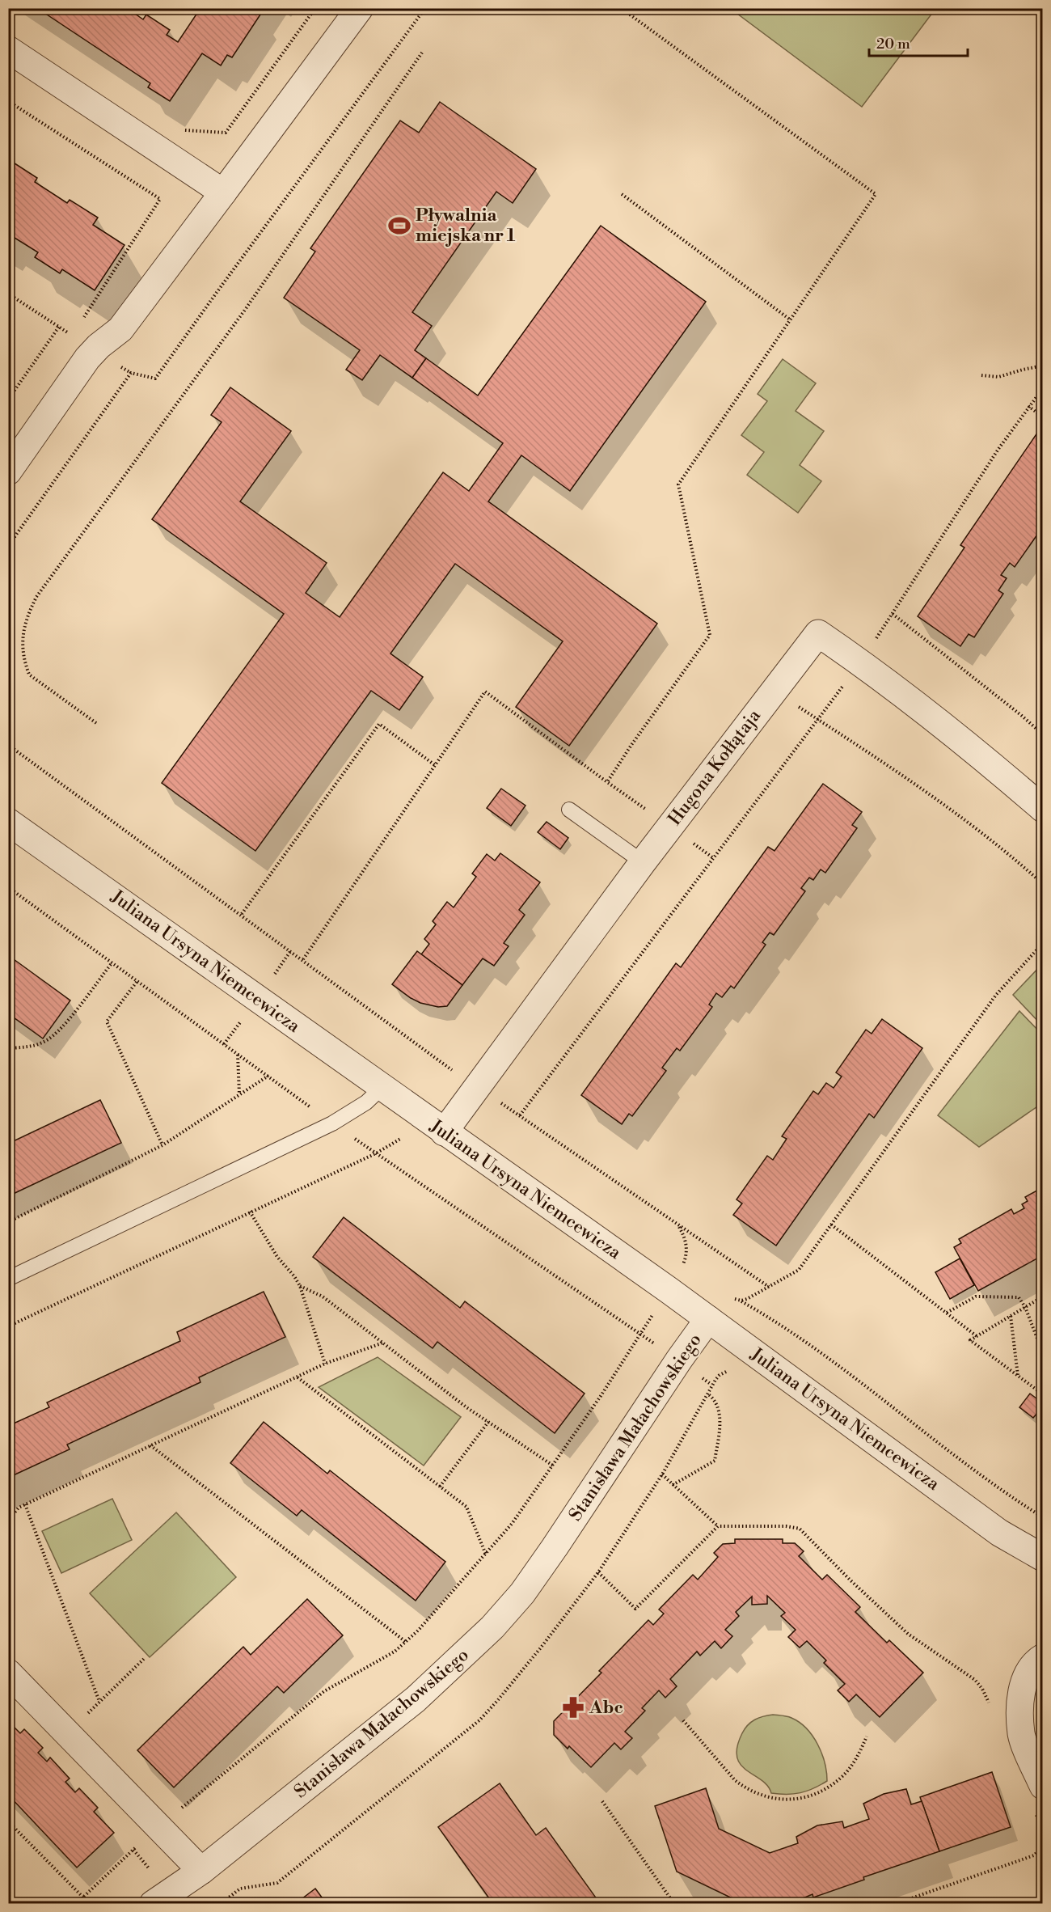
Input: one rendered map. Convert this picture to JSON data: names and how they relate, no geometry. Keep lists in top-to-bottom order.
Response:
{
  "streets": {
    "street": ["Hugona Kołłątaja", "Juliana Ursyna Niemcewicza", "Stanisława Małachowskiego"]
  },
  "crossings": [
    ["Hugona Kołłątaja", "Juliana Ursyna Niemcewicza"],
    ["Juliana Ursyna Niemcewicza", "Stanisława Małachowskiego"]
  ],
  "places": {
    "sports": ["Pływalnia miejska nr 1"],
    "pharmacy": ["Abc"]
  },
  "scale_bar": "20 m"
}
